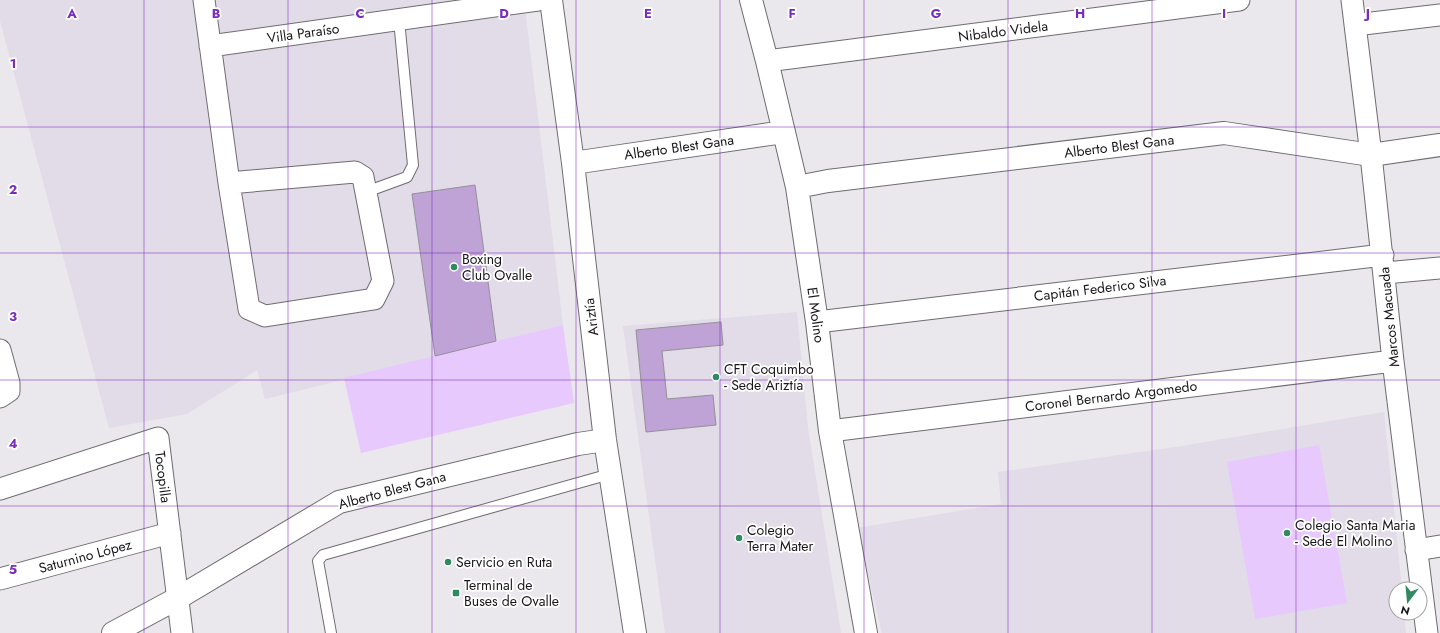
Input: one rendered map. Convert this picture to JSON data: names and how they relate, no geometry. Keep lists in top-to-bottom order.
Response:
{
  "streets": {
    "street": [
      "Nibaldo Videla",
      "Villa Paraíso",
      "Alberto Blest Gana",
      "Capitán Federico Silva",
      "El Molino",
      "Ariztía",
      "Marcos Macuada",
      "Coronel Bernardo Argomedo",
      "Tocopilla",
      "Saturnino López"
    ]
  },
  "crossings": [
    ["Nibaldo Videla", "El Molino"],
    ["Alberto Blest Gana", "El Molino"],
    ["Alberto Blest Gana", "Ariztía"],
    ["Alberto Blest Gana", "Marcos Macuada"],
    ["Alberto Blest Gana", "Tocopilla"],
    ["Capitán Federico Silva", "El Molino"],
    ["Capitán Federico Silva", "Marcos Macuada"],
    ["El Molino", "Coronel Bernardo Argomedo"],
    ["Marcos Macuada", "Coronel Bernardo Argomedo"],
    ["Tocopilla", "Saturnino López"]
  ],
  "places": {
    "other": [
      "Boxing Club Ovalle",
      "CFT Coquimbo - Sede Ariztía",
      "Colegio Santa Maria - Sede El Molino",
      "Colegio Terra Mater",
      "Servicio en Ruta"
    ],
    "transit": ["Terminal de Buses de Ovalle"]
  },
  "north": "bottom",
  "grid": {
    "columns": [
      "A",
      "B",
      "C",
      "D",
      "E",
      "F",
      "G",
      "H",
      "I",
      "J"
    ],
    "rows": [
      "1",
      "2",
      "3",
      "4",
      "5"
    ]
  }
}
